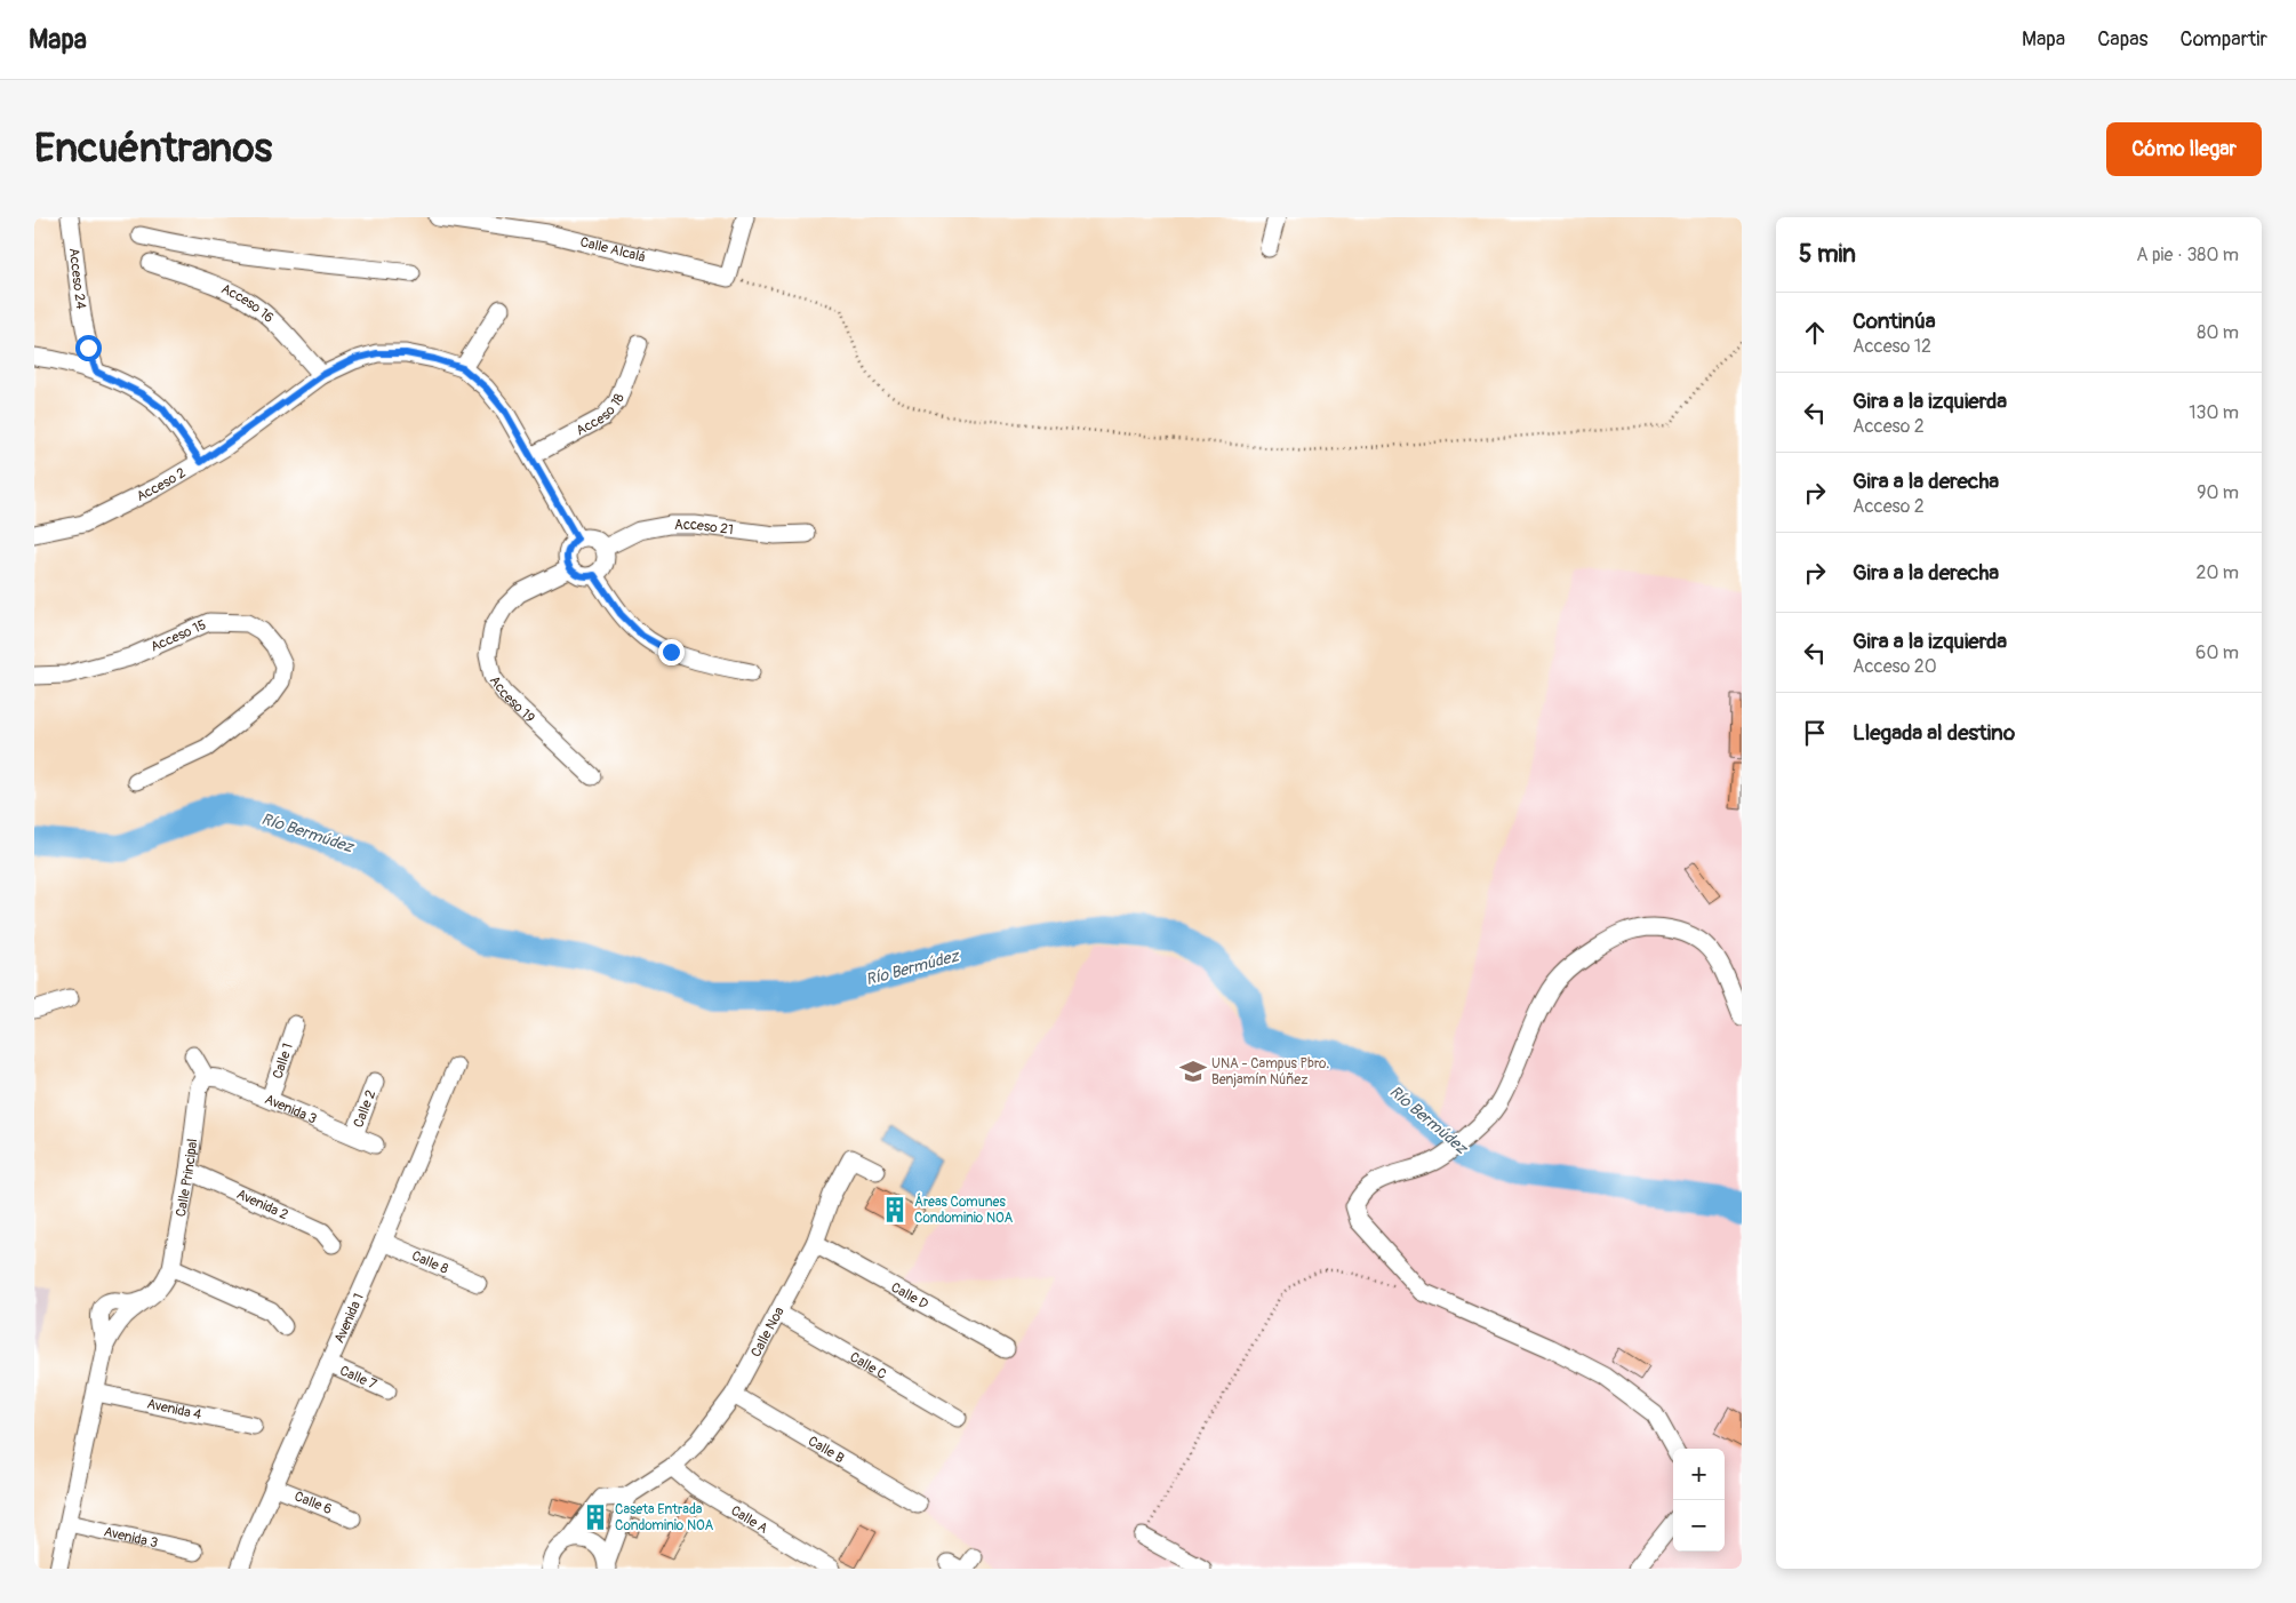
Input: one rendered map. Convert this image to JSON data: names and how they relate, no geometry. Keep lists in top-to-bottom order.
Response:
{
  "streets": {
    "street": [
      "Calle Alcalá",
      "Acceso 24",
      "Acceso 16",
      "Acceso 18",
      "Acceso 2",
      "Acceso 21",
      "Acceso 15",
      "Acceso 19",
      "Calle 1",
      "Avenida 3",
      "Calle 2",
      "Calle Principal",
      "Avenida 2",
      "Calle 8",
      "Calle D",
      "Avenida 1",
      "Calle Noa",
      "Calle C",
      "Calle 7",
      "Avenida 4",
      "Calle B",
      "Calle 6",
      "Calle A"
    ]
  },
  "crossings": [
    ["Acceso 16", "Acceso 2"],
    ["Acceso 18", "Acceso 2"],
    ["Acceso 2", "Acceso 21"],
    ["Acceso 2", "Acceso 19"],
    ["Acceso 21", "Acceso 19"],
    ["Calle 1", "Avenida 3"],
    ["Avenida 3", "Calle 2"],
    ["Avenida 3", "Calle Principal"],
    ["Calle Principal", "Avenida 2"],
    ["Calle Principal", "Avenida 4"],
    ["Calle 8", "Avenida 1"],
    ["Calle D", "Calle Noa"],
    ["Avenida 1", "Calle 7"],
    ["Avenida 1", "Calle 6"],
    ["Calle Noa", "Calle C"],
    ["Calle Noa", "Calle B"],
    ["Calle Noa", "Calle A"]
  ],
  "water": ["Río Bermúdez"],
  "places": {
    "school or university": ["UNA - Campus Pbro. Benjamín Núñez"],
    "building": ["Áreas Comunes Condominio NOA", "Caseta Entrada Condominio NOA"]
  },
  "page": {
    "header": "Mapa",
    "nav": ["Mapa", "Capas", "Compartir"],
    "buttons": "Cómo llegar",
    "title": "Encuéntranos",
    "heading": ["5 min", "A pie · 380 m"],
    "list": [
      ["Continúa", "Acceso 12", "80 m"],
      ["Gira a la izquierda", "Acceso 2", "130 m"],
      ["Gira a la derecha", "Acceso 2", "90 m"],
      ["Gira a la derecha", "20 m"],
      ["Gira a la izquierda", "Acceso 20", "60 m"],
      "Llegada al destino"
    ],
    "map_buttons": ["+", "−"]
  }
}
